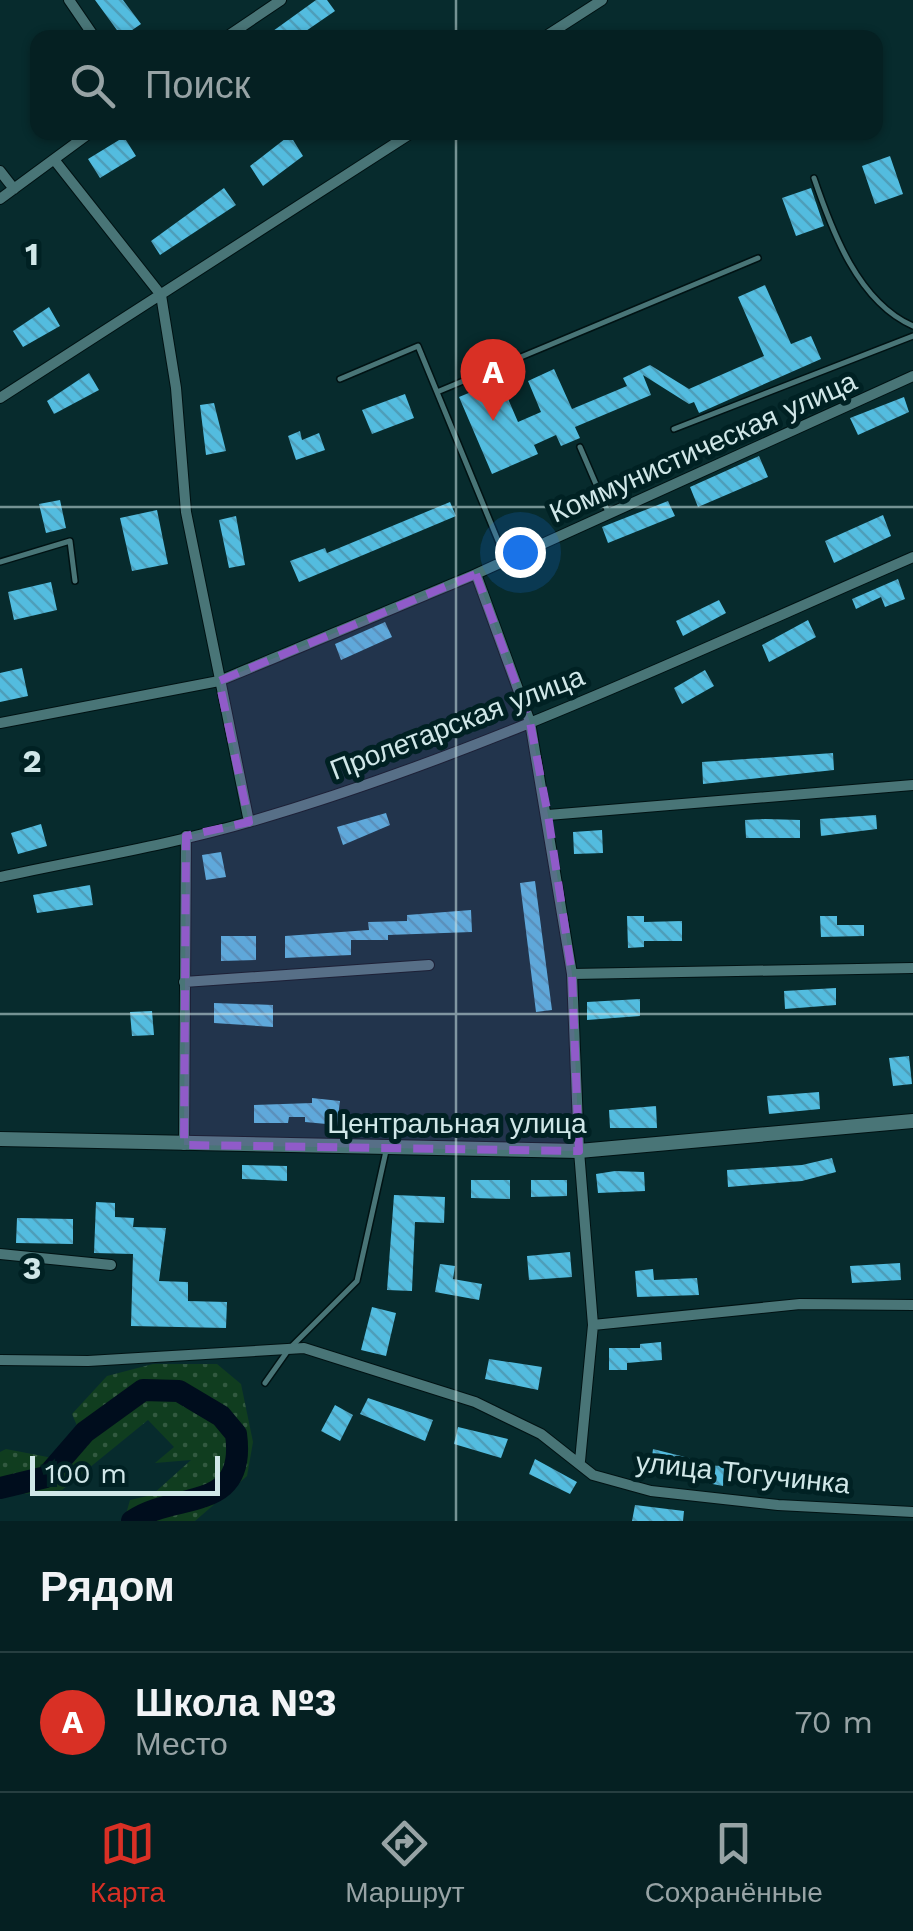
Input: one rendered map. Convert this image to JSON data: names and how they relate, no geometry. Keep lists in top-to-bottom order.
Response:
{
  "streets": {
    "main road": ["Центральная улица"],
    "street": ["Коммунистическая улица", "Пролетарская улица", "улица Тогучинка"]
  },
  "scale_bar": "100 m",
  "page": {
    "search": "Поиск",
    "pins": "A",
    "scale": "100 m",
    "heading": "Рядом",
    "list": [
      {
        "mark": "A",
        "name": "Школа №3",
        "note": "Место",
        "value": "70 m"
      }
    ],
    "nav": ["Карта", "Маршрут", "Сохранённые"]
  },
  "grid": {
    "rows": ["1", "2", "3"]
  }
}
